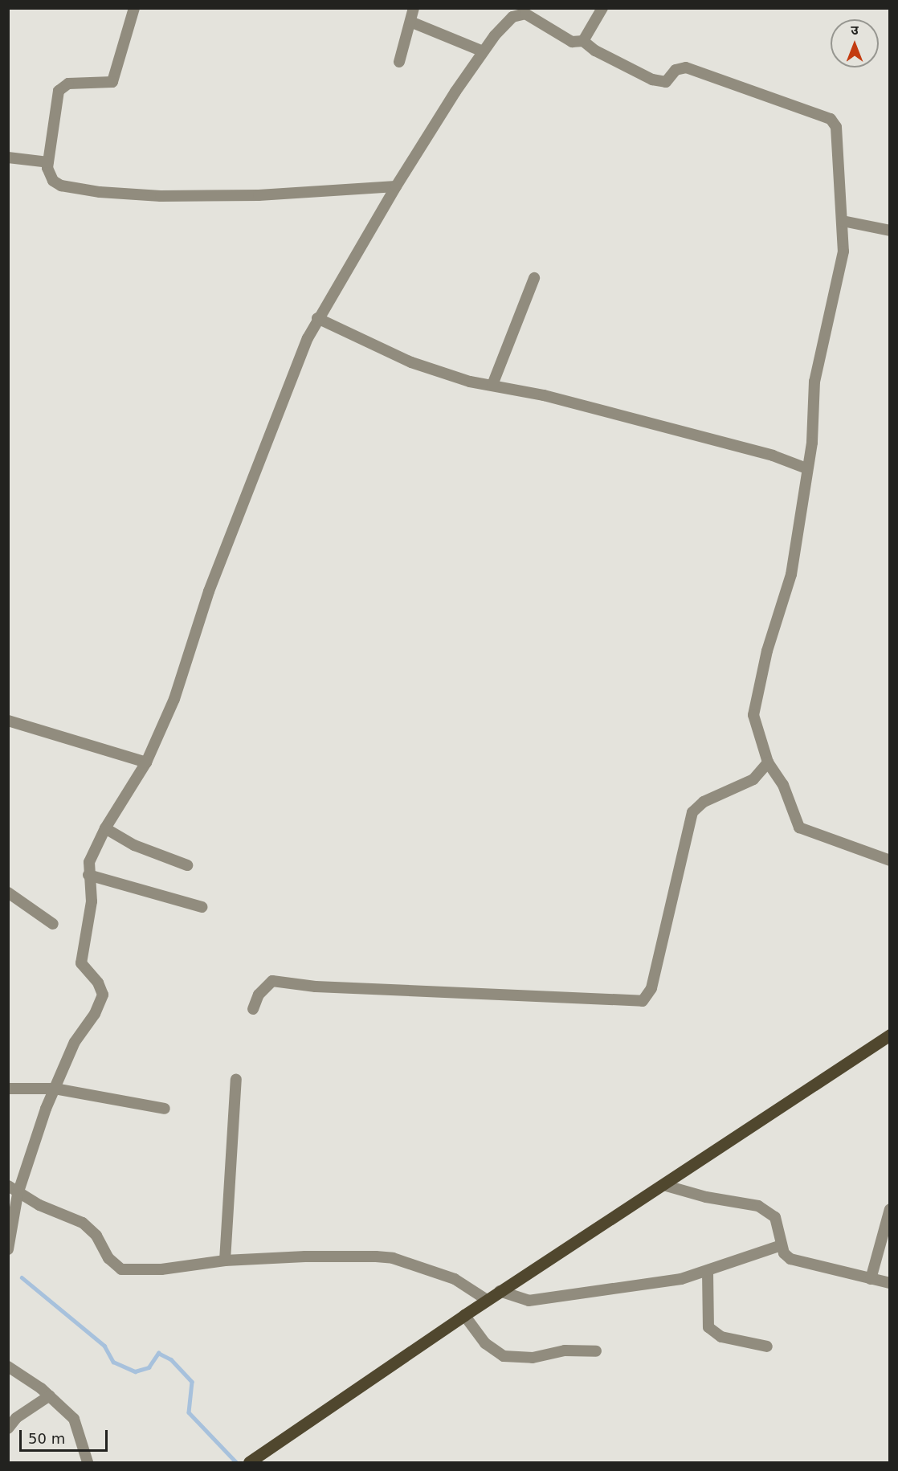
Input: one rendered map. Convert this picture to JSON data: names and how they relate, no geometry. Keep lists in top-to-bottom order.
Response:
{
  "scale_bar": "50 m",
  "north": "top"
}
